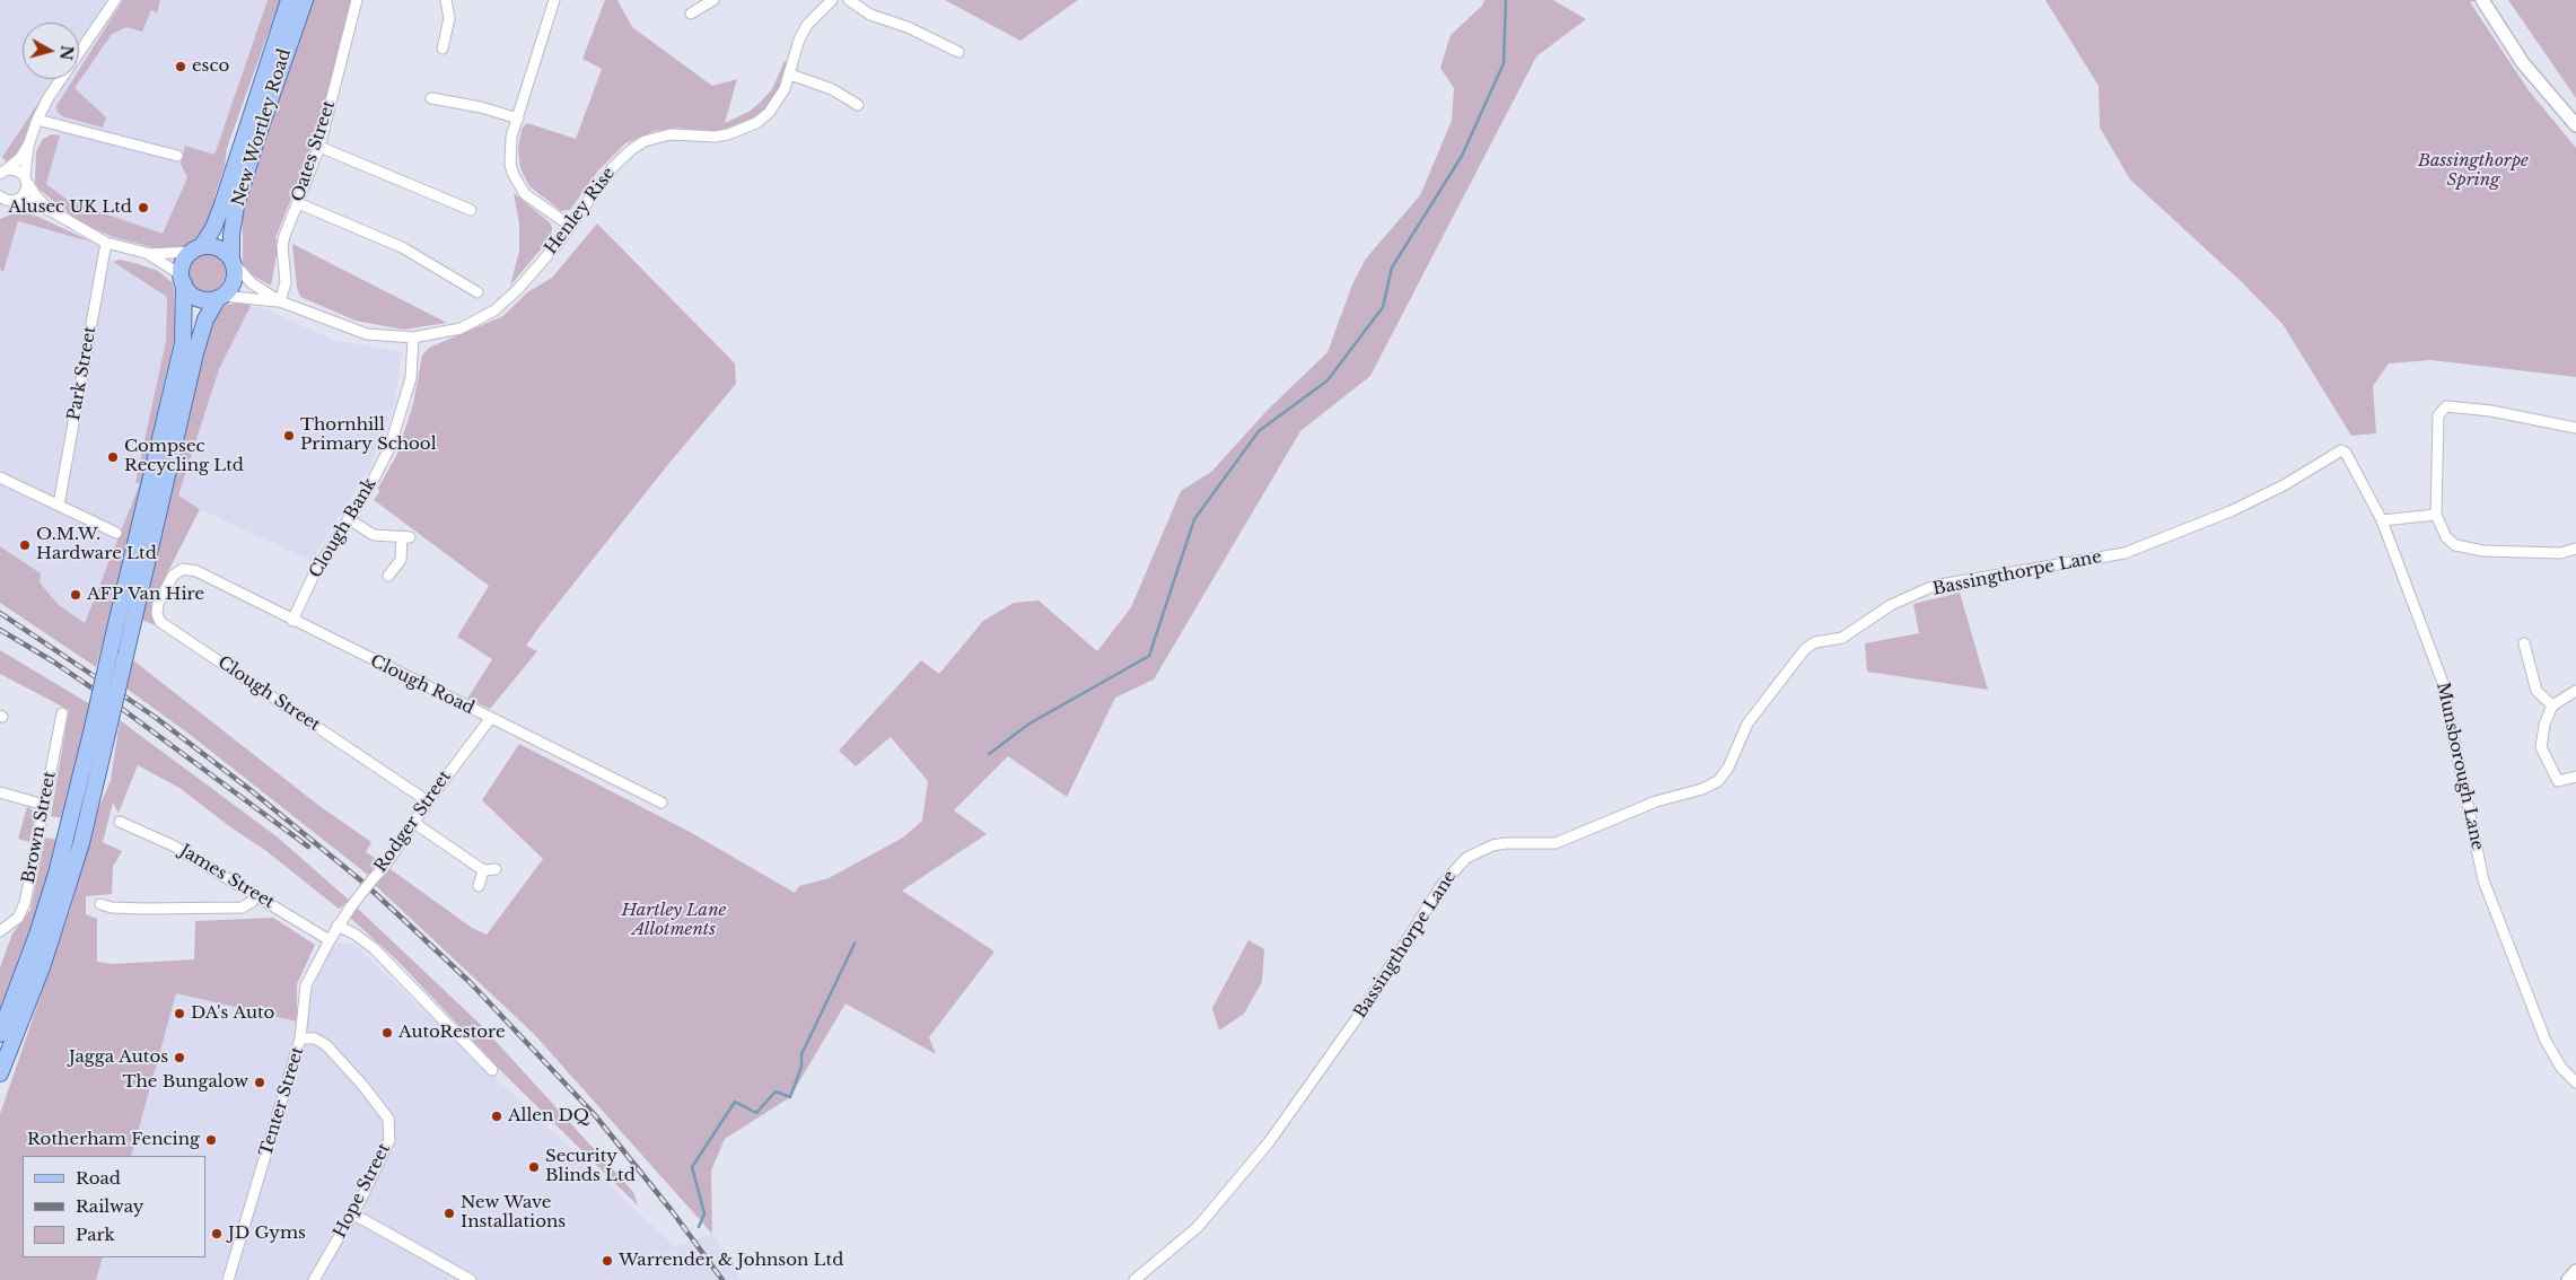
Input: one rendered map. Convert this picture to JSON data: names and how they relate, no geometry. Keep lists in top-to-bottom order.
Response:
{
  "streets": {
    "main road": ["New Wortley Road"],
    "street": [
      "Oates Street",
      "Henley Rise",
      "Park Street",
      "Clough Bank",
      "Bassingthorpe Lane",
      "Clough Road",
      "Clough Street",
      "Munsborough Lane",
      "Rodger Street",
      "Brown Street",
      "James Street",
      "Tenter Street",
      "Hope Street"
    ]
  },
  "crossings": [
    ["New Wortley Road", "Henley Rise"],
    ["Oates Street", "Henley Rise"],
    ["Henley Rise", "Clough Bank"],
    ["Clough Bank", "Clough Road"],
    ["Bassingthorpe Lane", "Munsborough Lane"],
    ["Clough Road", "Clough Street"],
    ["Clough Road", "Rodger Street"],
    ["Clough Street", "Rodger Street"],
    ["Rodger Street", "Tenter Street"],
    ["James Street", "Tenter Street"],
    ["Tenter Street", "Hope Street"]
  ],
  "parks": ["Bassingthorpe Spring", "Hartley Lane Allotments"],
  "places": [
    "esco",
    "Alusec UK Ltd",
    "Thornhill Primary School",
    "Compsec Recycling Ltd",
    "O.M.W. Hardware Ltd",
    "AFP Van Hire",
    "DA's Auto",
    "AutoRestore",
    "Jagga Autos",
    "The Bungalow",
    "Allen DQ",
    "Rotherham Fencing",
    "Security Blinds Ltd",
    "New Wave Installations",
    "JD Gyms",
    "Warrender & Johnson Ltd"
  ],
  "legend": ["Road", "Railway", "Park"],
  "north": "right"
}
